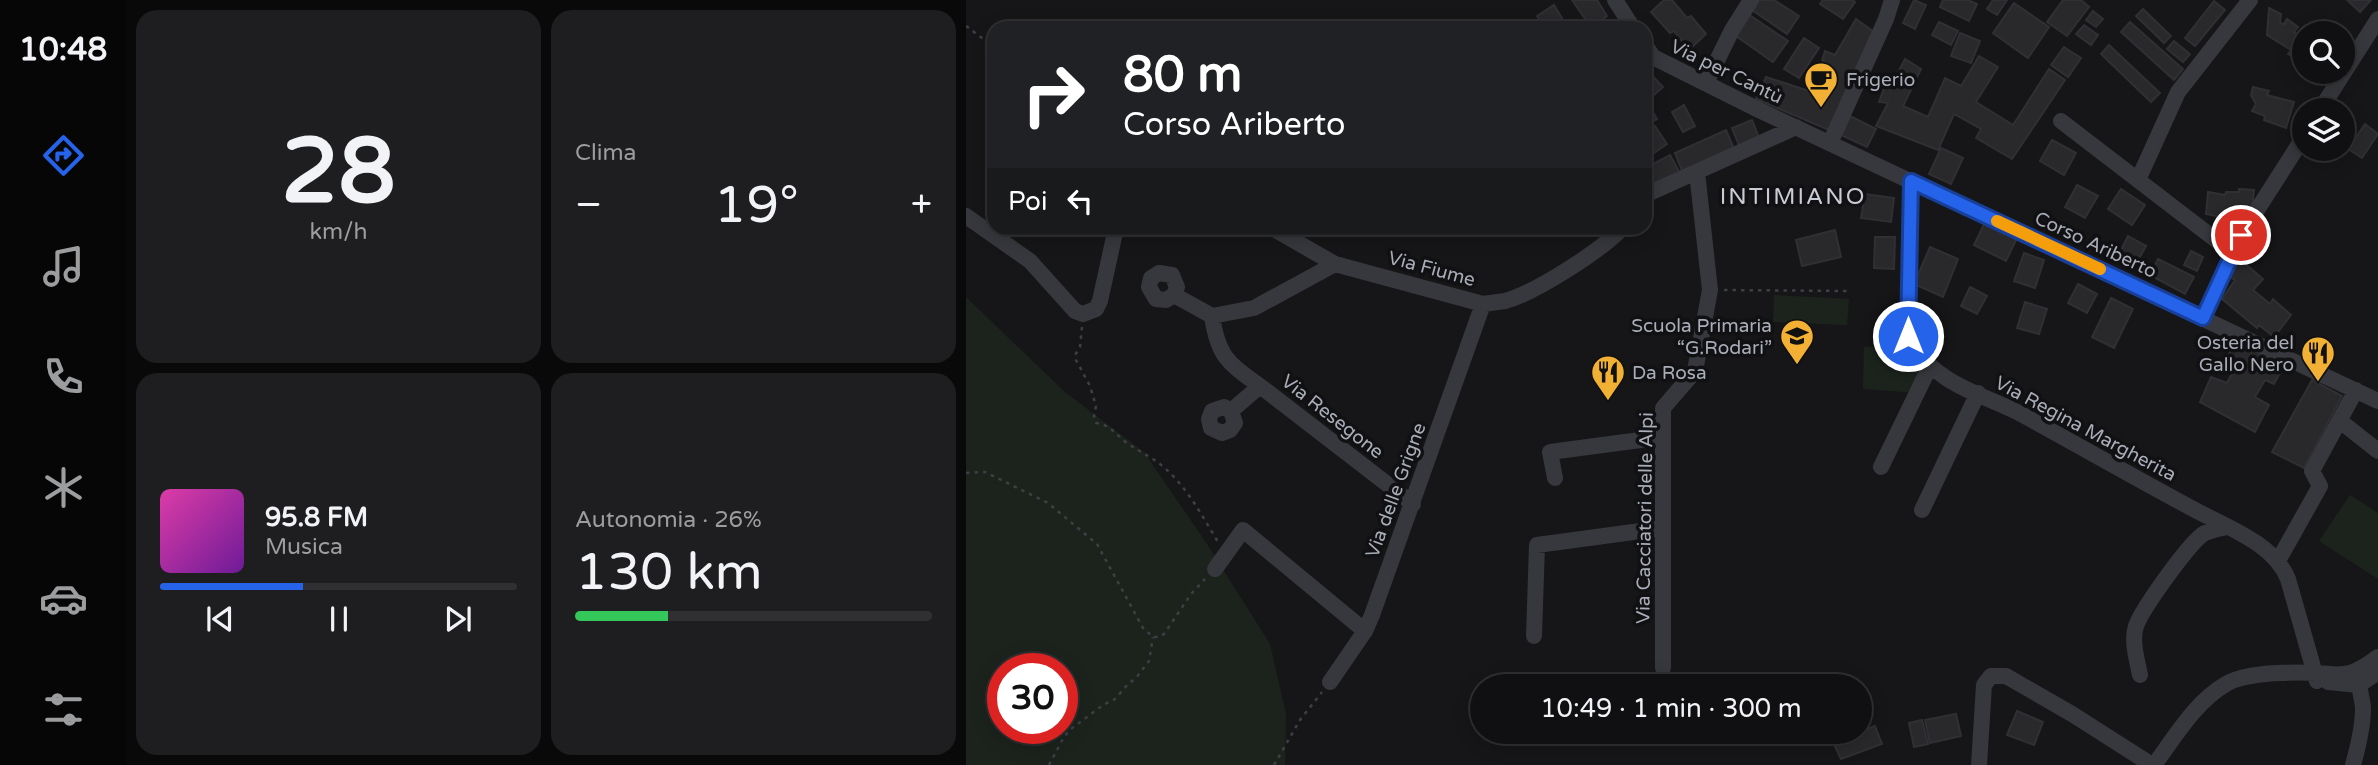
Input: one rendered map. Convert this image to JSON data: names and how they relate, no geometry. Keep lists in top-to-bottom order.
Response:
{
  "streets": {
    "street": [
      "Via per Cantù",
      "Corso Ariberto",
      "Via Fiume",
      "Via Resegone",
      "Via Regina Margherita",
      "Via delle Grigne",
      "Via Cacciatori delle Alpi"
    ]
  },
  "crossings": [
    ["Via per Cantù", "Corso Ariberto"],
    ["Corso Ariberto", "Via Regina Margherita"],
    ["Via Fiume", "Via delle Grigne"],
    ["Via Resegone", "Via delle Grigne"]
  ],
  "districts": ["INTIMIANO"],
  "places": {
    "cafe": ["Frigerio"],
    "school or university": ["Scuola Primaria “G.Rodari”"],
    "restaurant": ["Osteria del Gallo Nero", "Da Rosa"]
  },
  "page": {
    "tabs": "10:48",
    "tile": [
      ["28", "km/h"],
      "Clima",
      ["Autonomia · 26%", "130 km"]
    ],
    "turn": ["80 m", "Corso Ariberto"],
    "then": "Poi",
    "heat": ["−", "19°", "+"],
    "song": ["95.8 FM", "Musica"],
    "limit": "30",
    "trip": "10:49 · 1 min · 300 m"
  }
}
